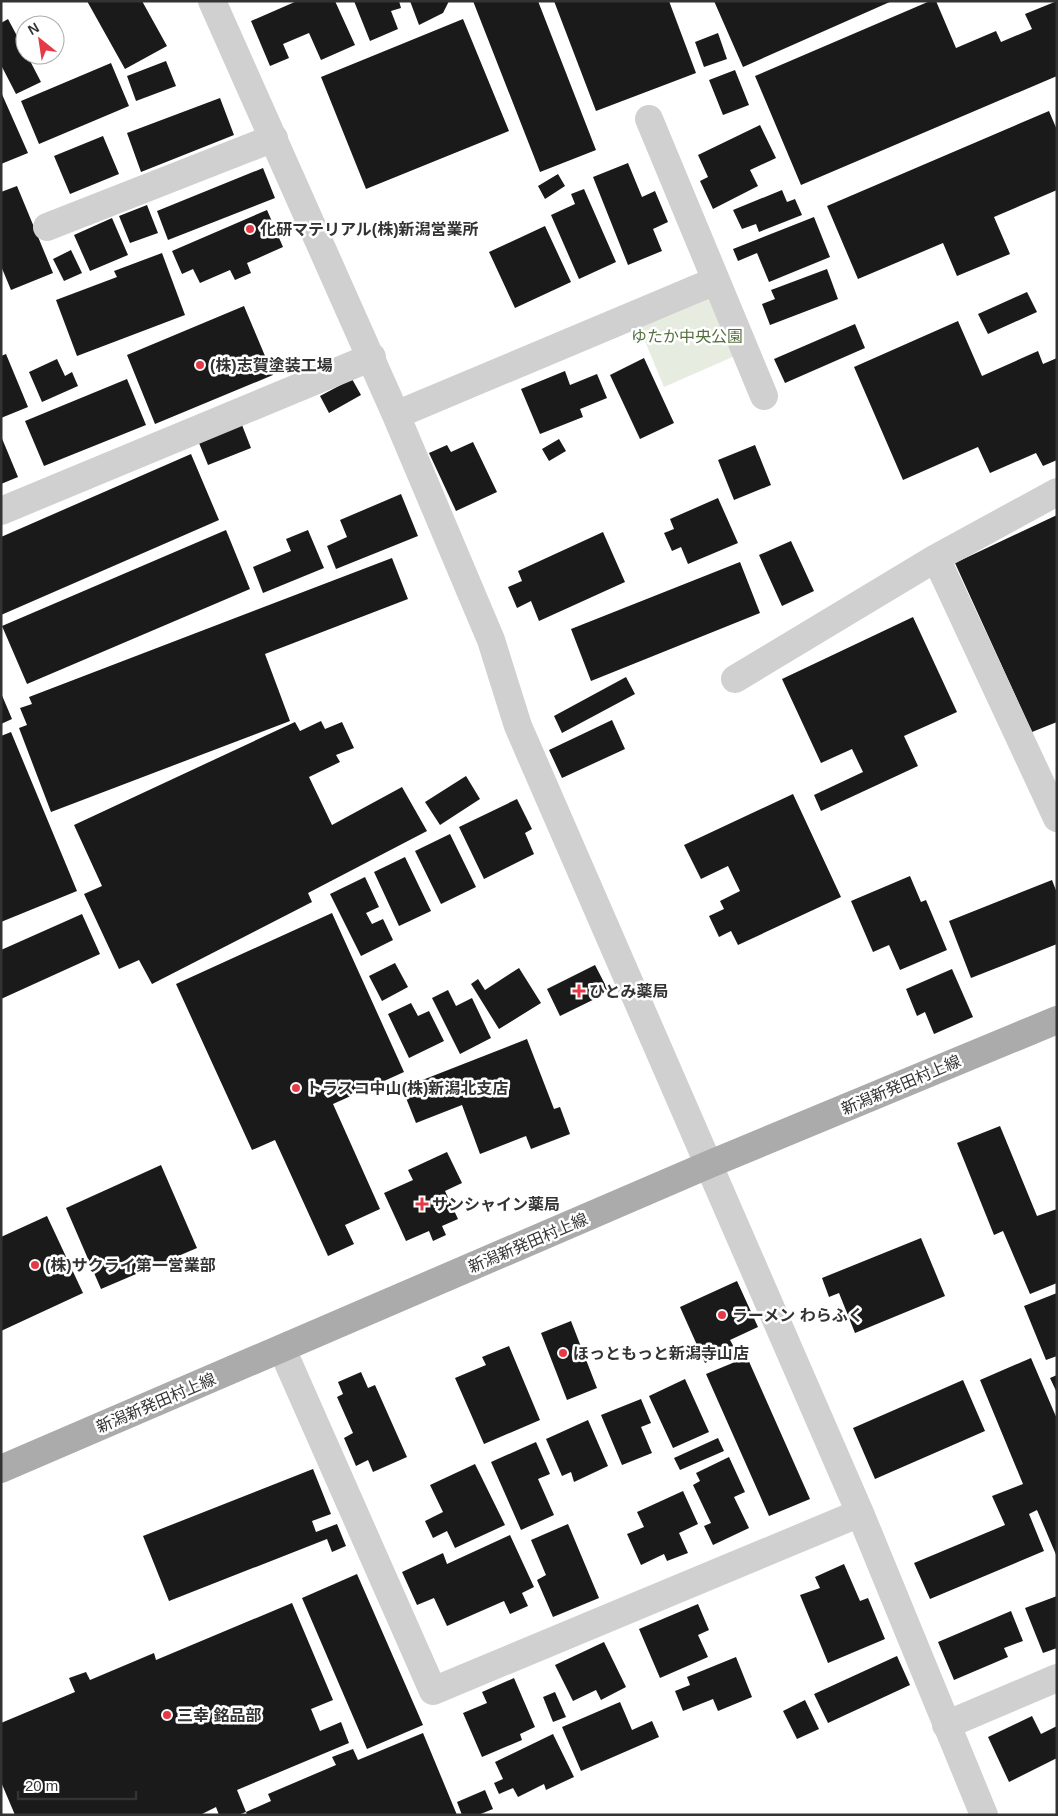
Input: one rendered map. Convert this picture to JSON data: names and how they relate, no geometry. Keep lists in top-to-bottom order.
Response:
{
  "streets": {
    "main road": ["新潟新発田村上線"]
  },
  "parks": ["ゆたか中央公園"],
  "places": {
    "other": [
      "化研マテリアル(株)新潟営業所",
      "(株)志賀塗装工場",
      "トラスコ中山(株)新潟北支店",
      "(株)サクライ第一営業部",
      "ラーメン わらふく",
      "ほっともっと新潟寺山店",
      "三幸 銘品部"
    ],
    "health": ["ひとみ薬局", "サンシャイン薬局"]
  },
  "scale_bar": "20 m",
  "north": "top left"
}
